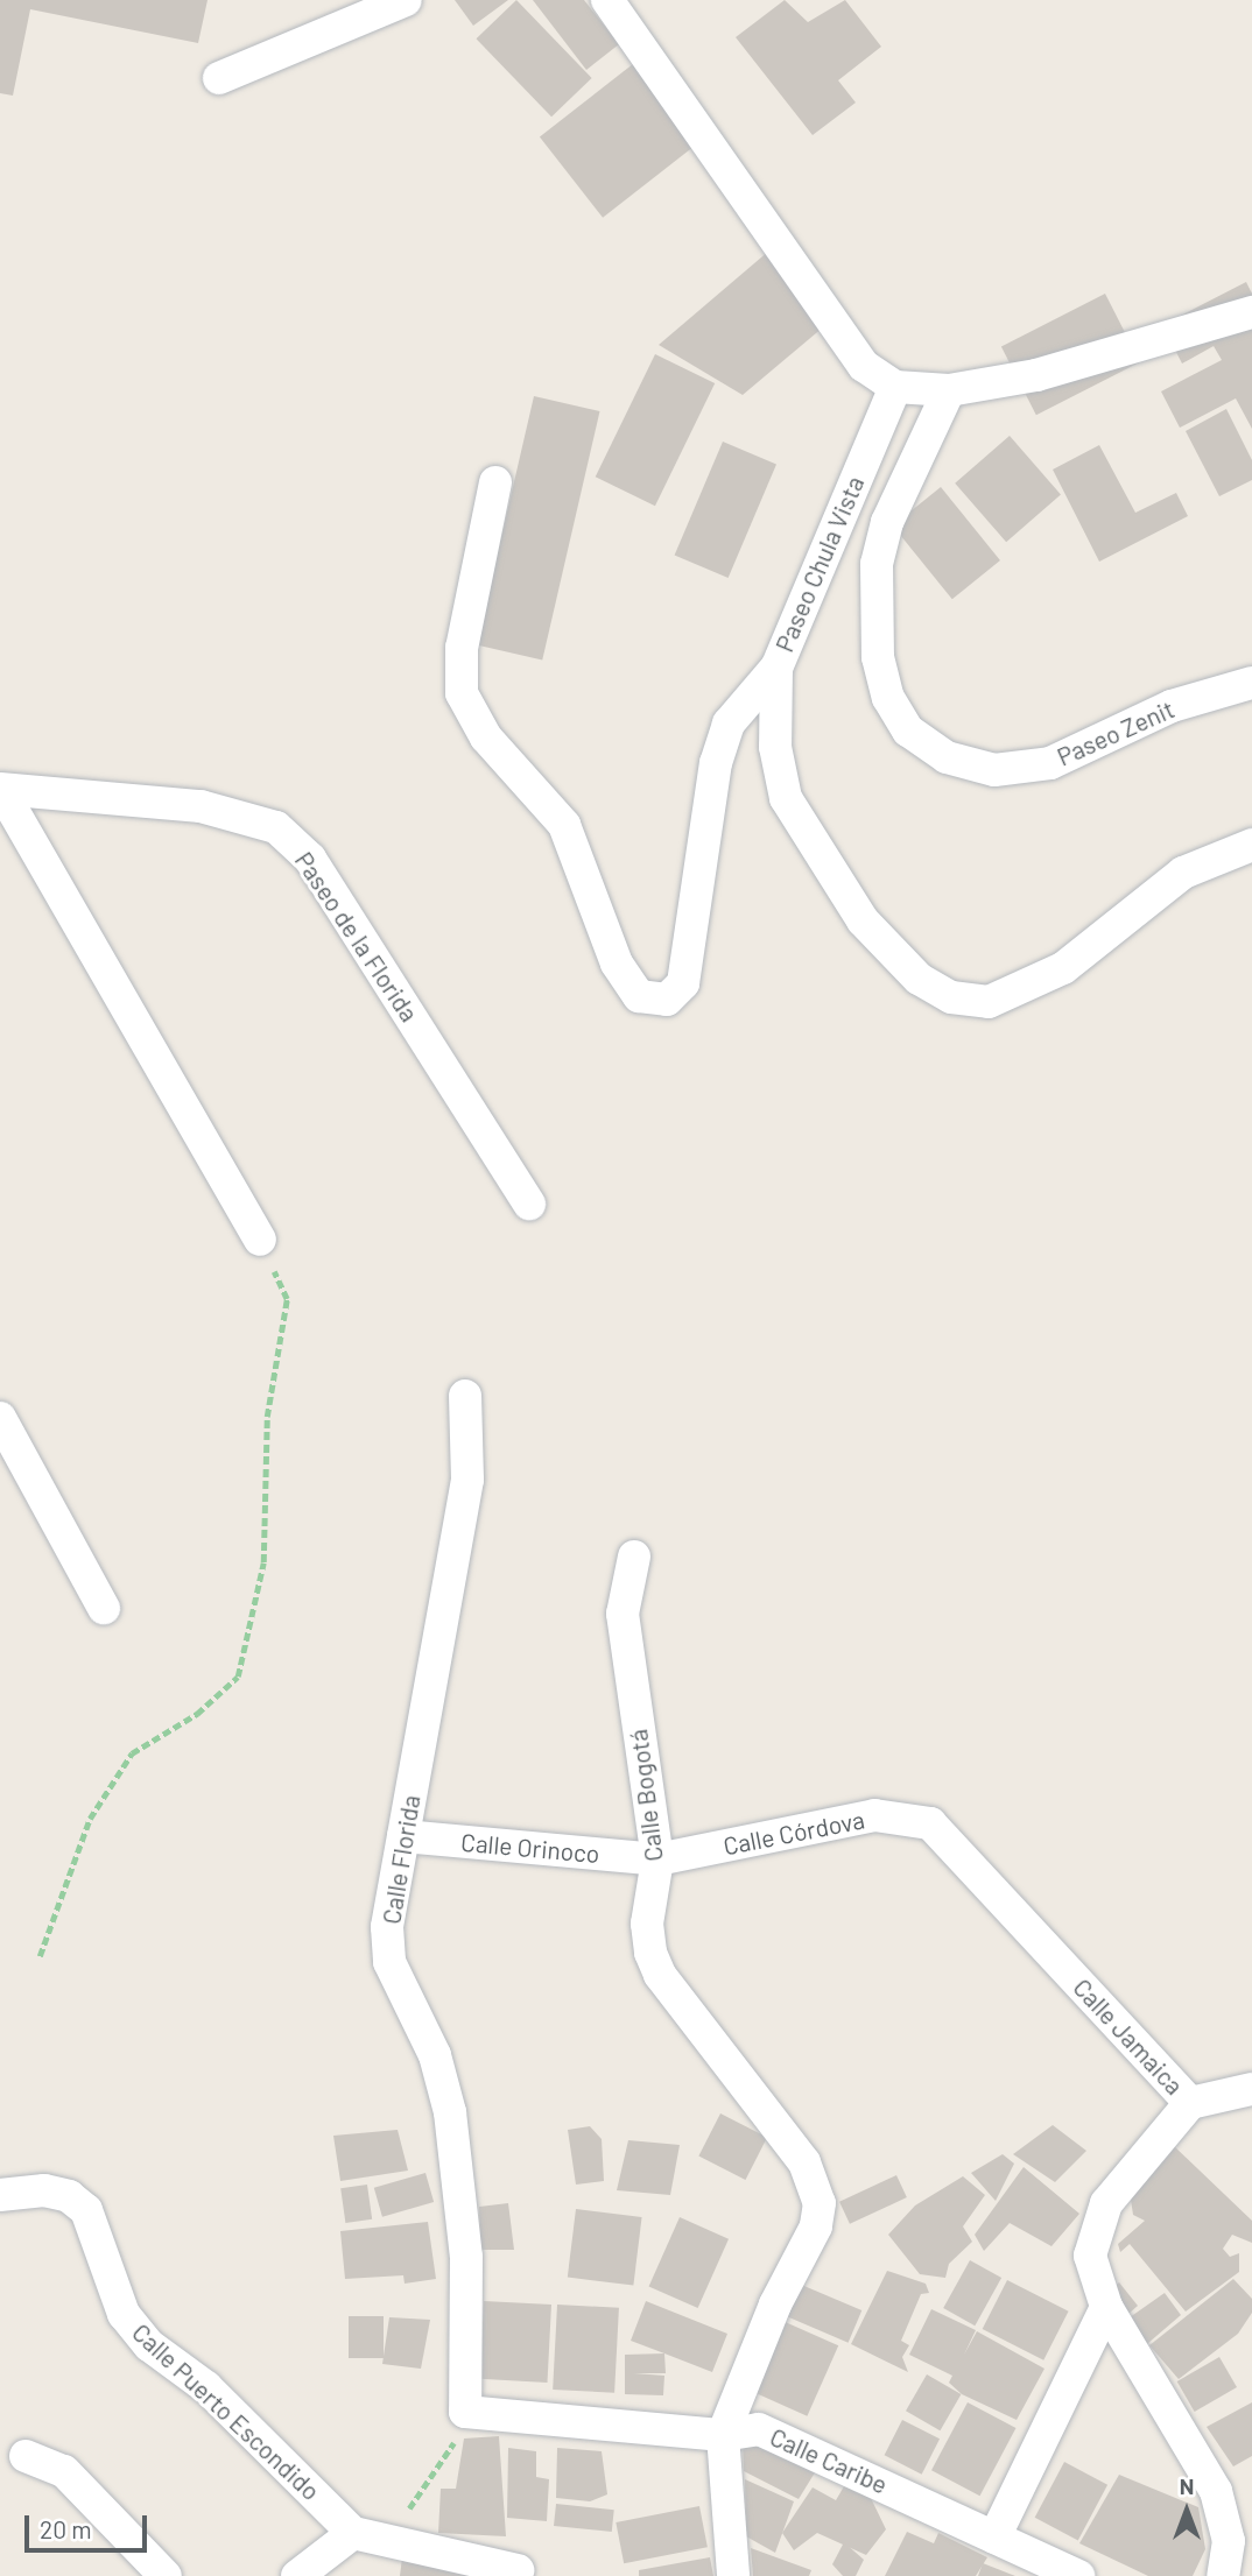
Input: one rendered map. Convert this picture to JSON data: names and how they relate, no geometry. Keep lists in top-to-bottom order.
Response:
{
  "streets": {
    "street": [
      "Paseo Chula Vista",
      "Paseo Zenit",
      "Paseo de la Florida",
      "Calle Bogotá",
      "Calle Córdova",
      "Calle Orinoco",
      "Calle Florida",
      "Calle Jamaica",
      "Calle Puerto Escondido",
      "Calle Caribe"
    ]
  },
  "crossings": [
    ["Calle Bogotá", "Calle Córdova"],
    ["Calle Bogotá", "Calle Orinoco"],
    ["Calle Bogotá", "Calle Caribe"],
    ["Calle Córdova", "Calle Orinoco"],
    ["Calle Córdova", "Calle Jamaica"],
    ["Calle Orinoco", "Calle Florida"],
    ["Calle Florida", "Calle Caribe"]
  ],
  "scale_bar": "20 m",
  "north": "top"
}
